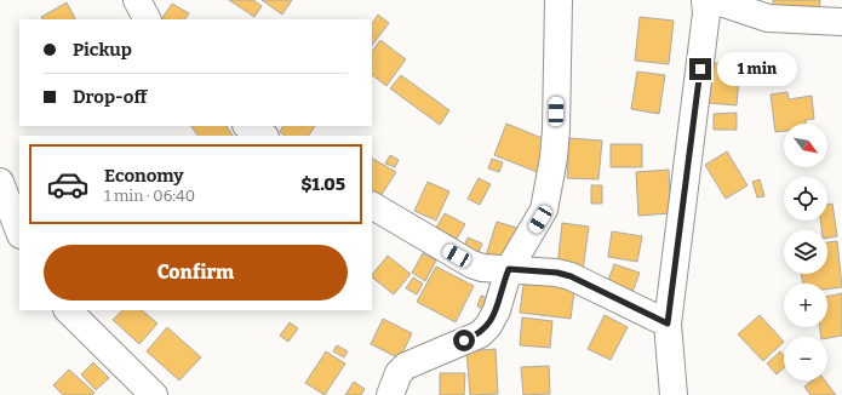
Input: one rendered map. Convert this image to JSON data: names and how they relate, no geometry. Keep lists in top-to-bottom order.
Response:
{
  "north": "bottom right",
  "page": {
    "banner": ["Pickup", "Drop-off"],
    "bubble": "1 min",
    "map_buttons": ["+", "−"],
    "list": [
      {
        "name": "Economy",
        "note": "1 min · 06:40",
        "value": "$1.05"
      }
    ],
    "buttons": "Confirm"
  }
}
